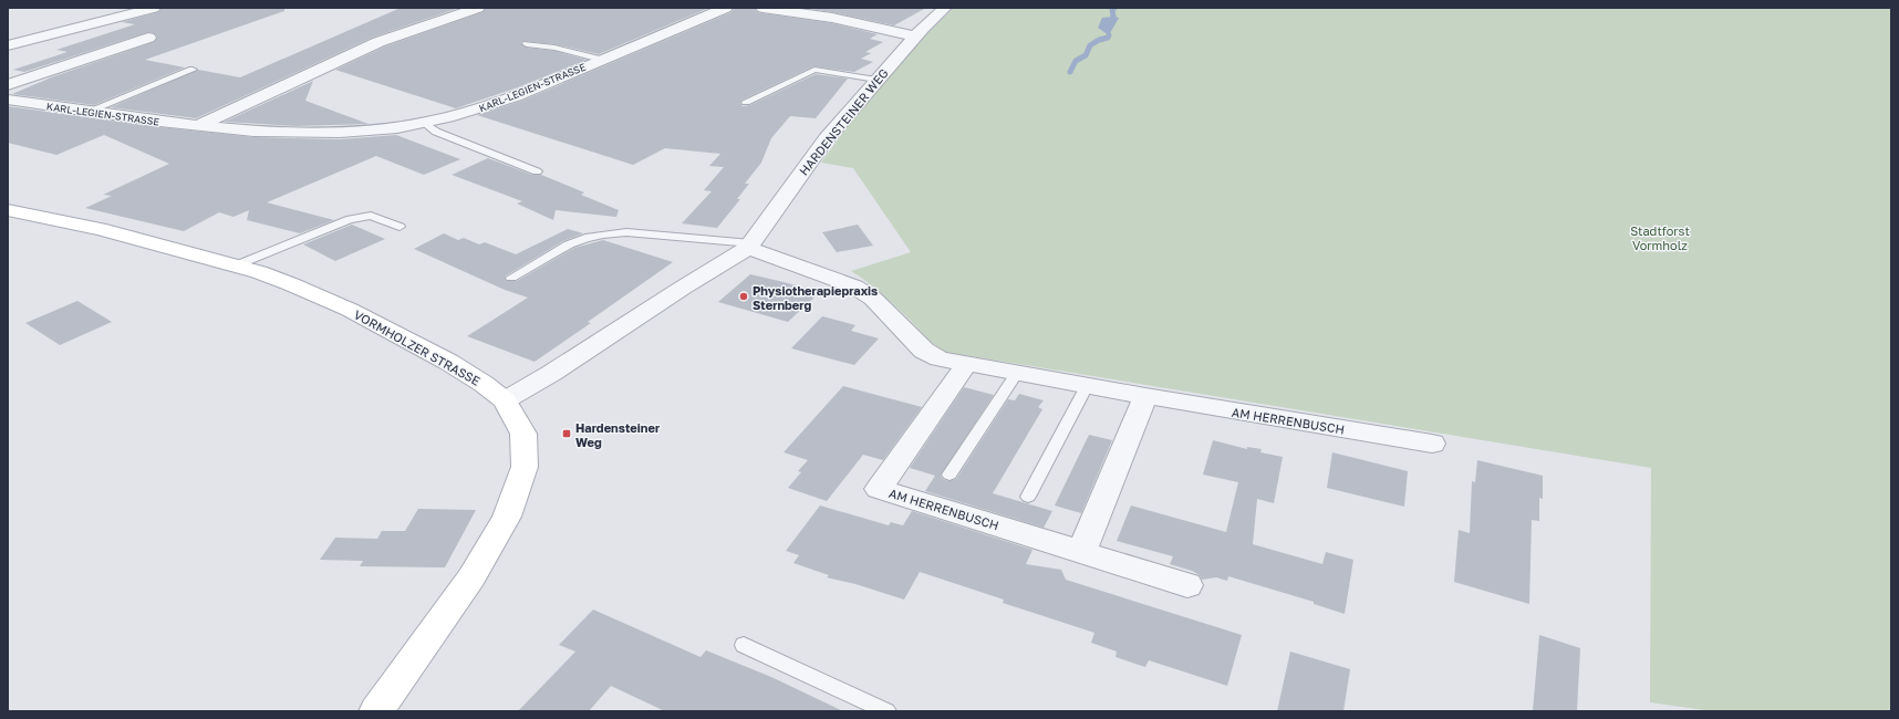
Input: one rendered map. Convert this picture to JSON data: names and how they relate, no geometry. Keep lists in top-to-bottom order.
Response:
{
  "streets": {
    "main road": ["VORMHOLZER STRASSE"],
    "street": ["KARL-LEGIEN-STRASSE", "HARDENSTEINER WEG", "AM HERRENBUSCH"]
  },
  "crossings": [
    ["HARDENSTEINER WEG", "VORMHOLZER STRASSE"],
    ["HARDENSTEINER WEG", "AM HERRENBUSCH"]
  ],
  "parks": ["Stadtforst Vormholz"],
  "places": {
    "other": ["Physiotherapiepraxis Sternberg"],
    "transit": ["Hardensteiner Weg"]
  }
}
